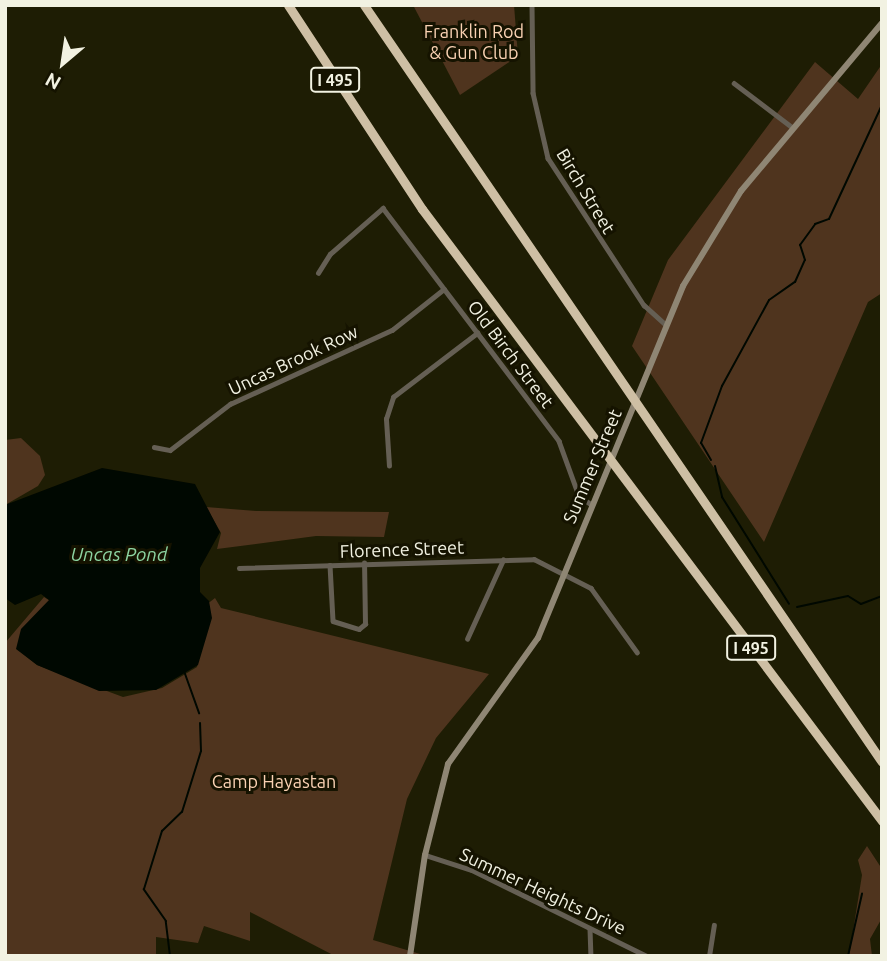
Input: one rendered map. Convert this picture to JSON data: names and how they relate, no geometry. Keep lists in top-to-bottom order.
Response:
{
  "streets": {
    "highway": ["I 495"],
    "main road": ["Summer Street"],
    "street": [
      "Birch Street",
      "Old Birch Street",
      "Uncas Brook Row",
      "Florence Street",
      "Summer Heights Drive"
    ]
  },
  "crossings": [
    ["Birch Street", "Summer Street"],
    ["Old Birch Street", "Uncas Brook Row"],
    ["Old Birch Street", "Summer Street"],
    ["Summer Street", "Florence Street"],
    ["Summer Street", "Summer Heights Drive"]
  ],
  "water": ["Uncas Pond"],
  "parks": ["Franklin Rod & Gun Club", "Camp Hayastan"],
  "north": "bottom left"
}
